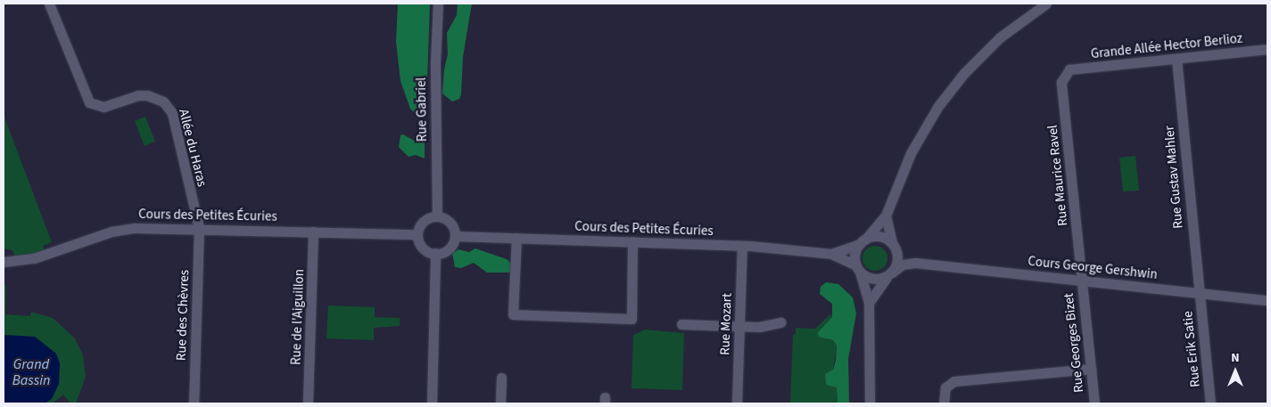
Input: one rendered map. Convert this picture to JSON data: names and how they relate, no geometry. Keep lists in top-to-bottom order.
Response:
{
  "streets": {
    "street": [
      "Grande Allée Hector Berlioz",
      "Rue Gabriel",
      "Allée du Haras",
      "Rue Maurice Ravel",
      "Rue Gustav Mahler",
      "Cours des Petites Écuries",
      "Cours George Gershwin",
      "Rue des Chèvres",
      "Rue de l'Aiguillon",
      "Rue Mozart",
      "Rue Georges Bizet",
      "Rue Erik Satie"
    ]
  },
  "crossings": [
    ["Grande Allée Hector Berlioz", "Rue Maurice Ravel"],
    ["Grande Allée Hector Berlioz", "Rue Gustav Mahler"],
    ["Rue Gabriel", "Cours des Petites Écuries"],
    ["Allée du Haras", "Cours des Petites Écuries"],
    ["Allée du Haras", "Rue des Chèvres"],
    ["Rue Maurice Ravel", "Cours George Gershwin"],
    ["Rue Maurice Ravel", "Rue Georges Bizet"],
    ["Rue Gustav Mahler", "Cours George Gershwin"],
    ["Rue Gustav Mahler", "Rue Erik Satie"],
    ["Cours des Petites Écuries", "Cours George Gershwin"],
    ["Cours des Petites Écuries", "Rue des Chèvres"],
    ["Cours des Petites Écuries", "Rue de l'Aiguillon"],
    ["Cours des Petites Écuries", "Rue Mozart"],
    ["Cours George Gershwin", "Rue Georges Bizet"],
    ["Cours George Gershwin", "Rue Erik Satie"]
  ],
  "water": ["Grand Bassin"],
  "north": "top"
}
